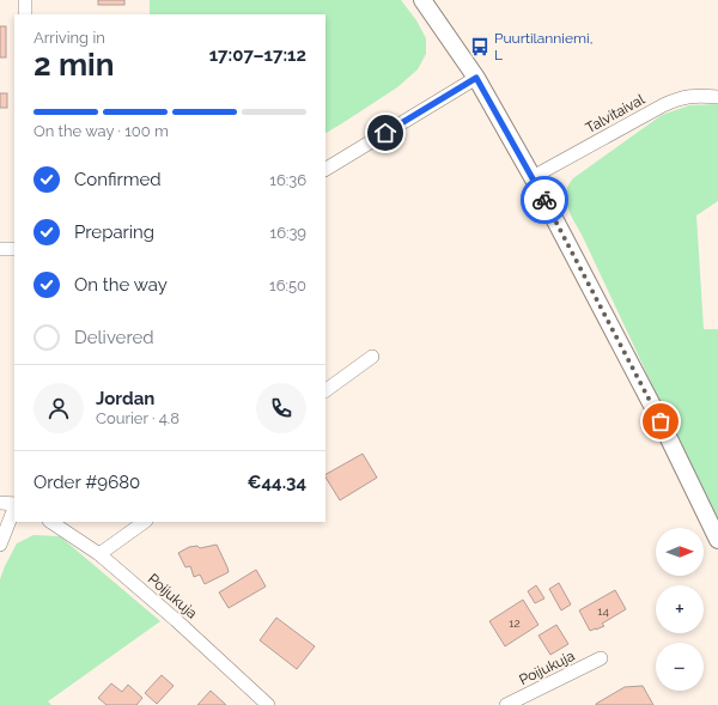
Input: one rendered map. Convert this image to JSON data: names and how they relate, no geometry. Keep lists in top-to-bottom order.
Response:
{
  "streets": {
    "street": ["Talvitaival", "Poijukuja"]
  },
  "places": {
    "bus stop": ["Puurtilanniemi, L"]
  },
  "house_numbers": ["14", "12"],
  "north": "right",
  "page": {
    "heading": ["2 min", "Arriving in", "17:07–17:12"],
    "panel": [
      "Jordan",
      "Courier · 4.8",
      "Order #9680",
      "€44.34"
    ],
    "bar": "On the way · 100 m",
    "list": [
      ["Confirmed", "16:36"],
      ["Preparing", "16:39"],
      ["On the way", "16:50"],
      "Delivered"
    ],
    "map_buttons": ["+", "−"]
  }
}
